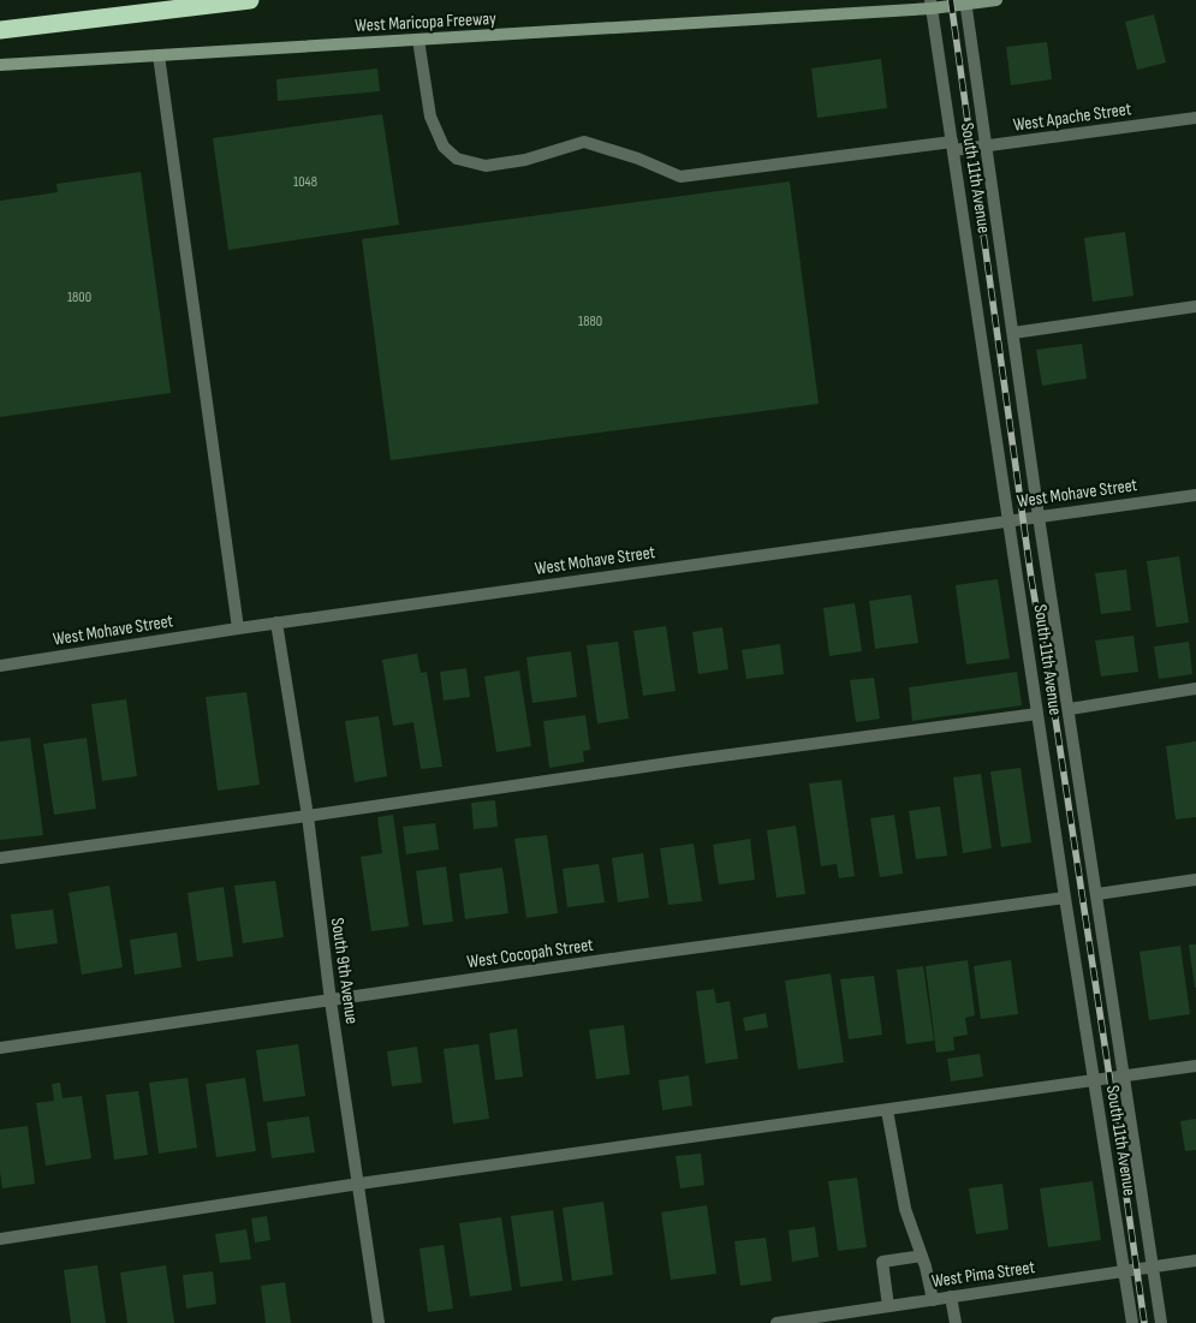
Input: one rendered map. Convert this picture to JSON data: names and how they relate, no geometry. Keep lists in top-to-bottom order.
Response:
{
  "streets": {
    "main road": ["West Maricopa Freeway"],
    "street": [
      "West Apache Street",
      "South 11th Avenue",
      "West Mohave Street",
      "West Cocopah Street",
      "South 9th Avenue",
      "West Pima Street"
    ]
  },
  "crossings": [
    ["West Maricopa Freeway", "West Apache Street"],
    ["West Maricopa Freeway", "South 11th Avenue"],
    ["West Apache Street", "South 11th Avenue"],
    ["South 11th Avenue", "West Mohave Street"],
    ["South 11th Avenue", "West Cocopah Street"],
    ["South 11th Avenue", "West Pima Street"],
    ["West Mohave Street", "South 9th Avenue"],
    ["West Cocopah Street", "South 9th Avenue"]
  ],
  "house_numbers": ["1048", "1800", "1880"]
}
